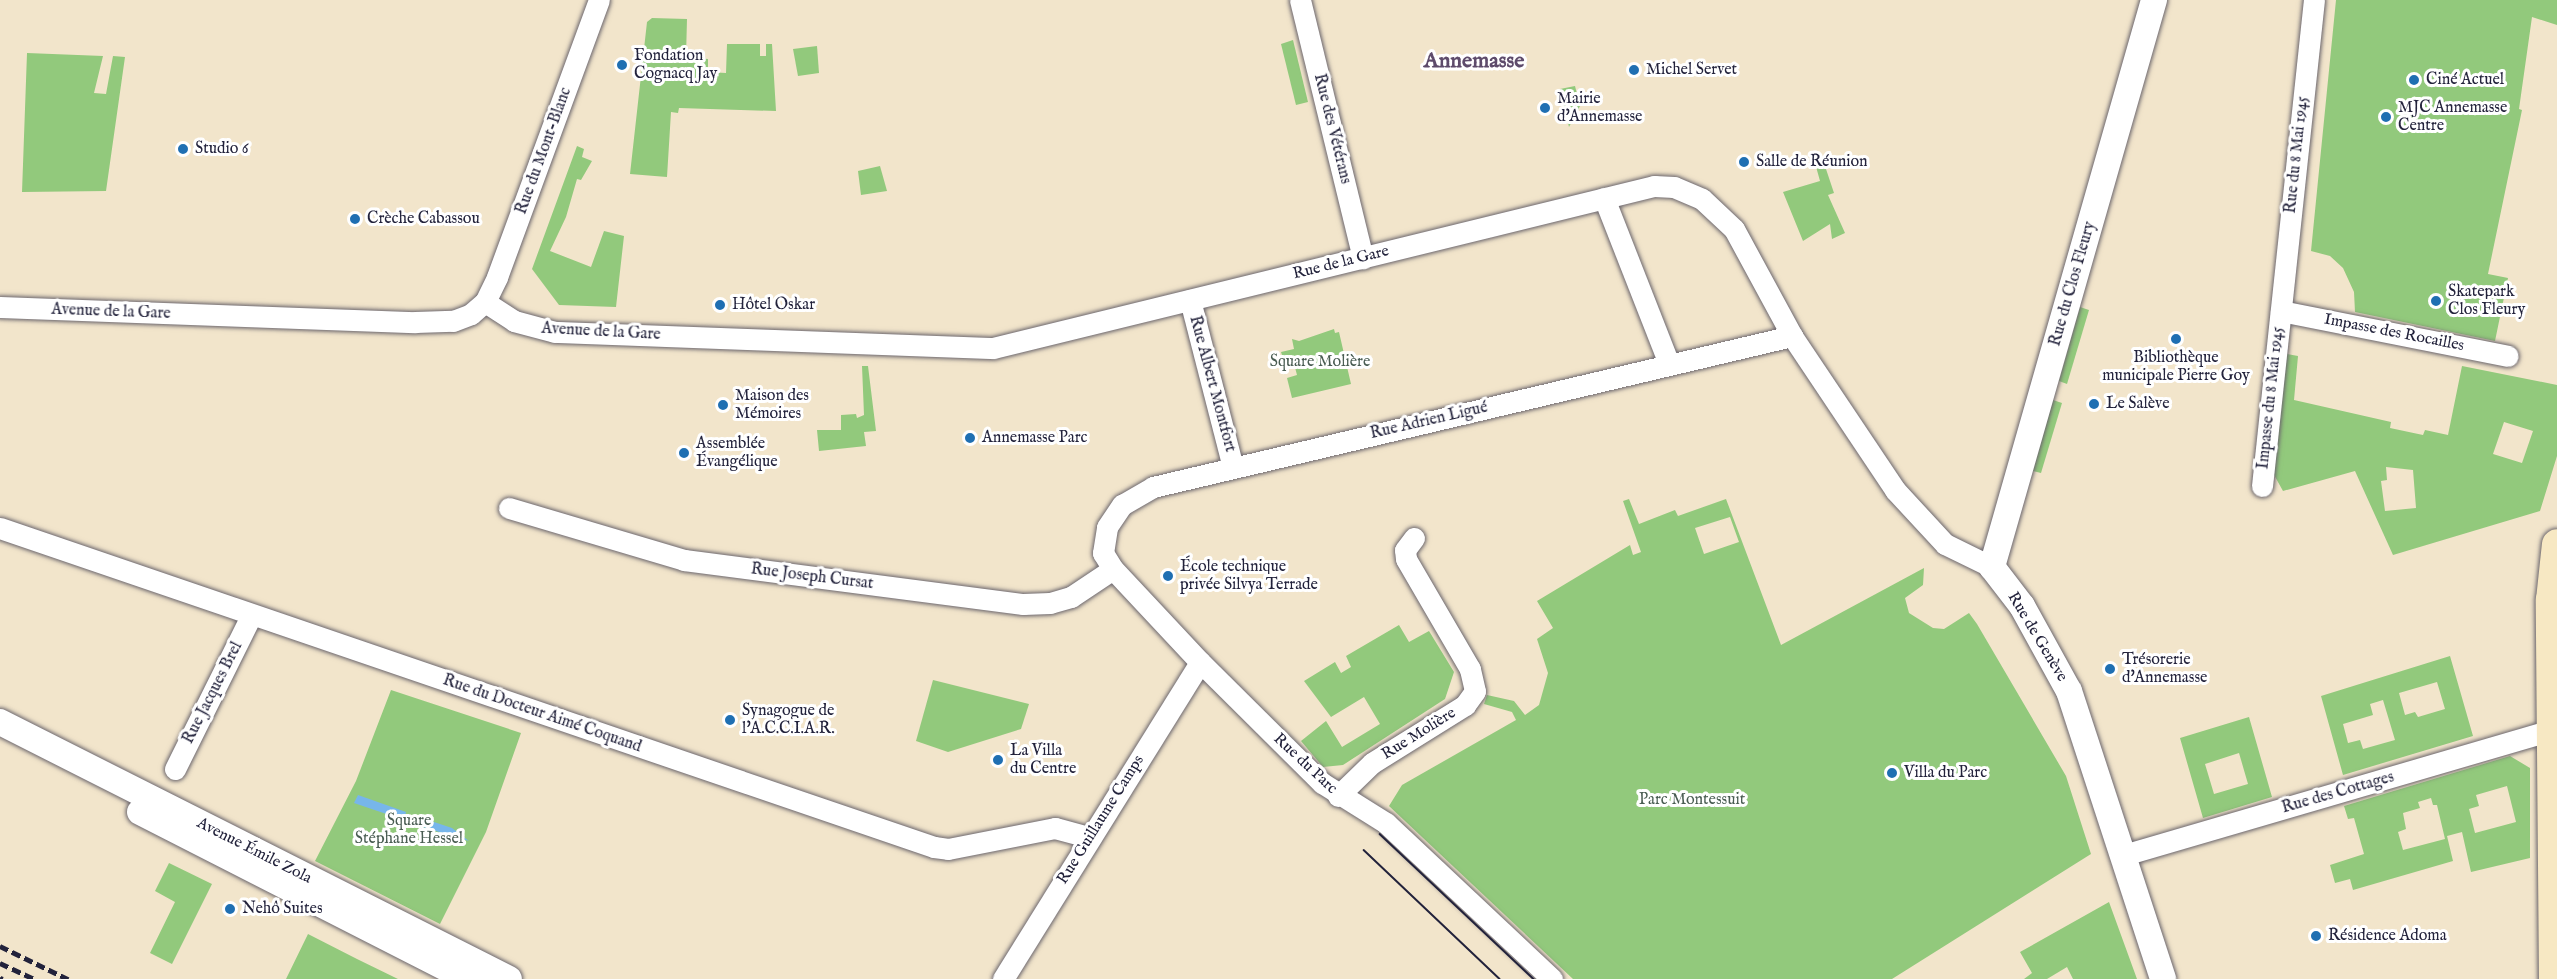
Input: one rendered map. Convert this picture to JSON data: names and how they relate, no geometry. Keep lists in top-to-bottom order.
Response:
{
  "streets": {
    "street": [
      "Rue des Vétérans",
      "Rue du Mont-Blanc",
      "Rue du 8 Mai 1945",
      "Rue de la Gare",
      "Rue du Clos Fleury",
      "Avenue de la Gare",
      "Impasse des Rocailles",
      "Rue Albert Montfort",
      "Impasse du 8 Mai 1945",
      "Rue Adrien Ligué",
      "Rue Joseph Cursat",
      "Rue de Genève",
      "Rue Jacques Brel",
      "Rue du Docteur Aimé Coquand",
      "Rue Molière",
      "Rue du Parc",
      "Rue des Cottages",
      "Rue Guillaume Camps",
      "Avenue Émile Zola"
    ]
  },
  "crossings": [
    ["Rue des Vétérans", "Rue de la Gare"],
    ["Rue du Mont-Blanc", "Avenue de la Gare"],
    ["Rue du 8 Mai 1945", "Impasse des Rocailles"],
    ["Rue du 8 Mai 1945", "Impasse du 8 Mai 1945"],
    ["Rue de la Gare", "Avenue de la Gare"],
    ["Rue de la Gare", "Rue Albert Montfort"],
    ["Rue de la Gare", "Rue de Genève"],
    ["Rue du Clos Fleury", "Rue de Genève"],
    ["Impasse des Rocailles", "Impasse du 8 Mai 1945"],
    ["Rue Albert Montfort", "Rue Adrien Ligué"],
    ["Rue Adrien Ligué", "Rue Joseph Cursat"],
    ["Rue Adrien Ligué", "Rue de Genève"],
    ["Rue Adrien Ligué", "Rue du Parc"],
    ["Rue Joseph Cursat", "Rue du Parc"],
    ["Rue de Genève", "Rue des Cottages"],
    ["Rue Jacques Brel", "Rue du Docteur Aimé Coquand"],
    ["Rue du Docteur Aimé Coquand", "Rue Guillaume Camps"],
    ["Rue Molière", "Rue du Parc"],
    ["Rue du Parc", "Rue Guillaume Camps"]
  ],
  "districts": ["Annemasse"],
  "parks": ["Square Molière", "Parc Montessuit", "Square Stéphane Hessel"],
  "places": [
    "Fondation Cognacq Jay",
    "Michel Servet",
    "Ciné Actuel",
    "Mairie d'Annemasse",
    "MJC Annemasse Centre",
    "Studio 6",
    "Salle de Réunion",
    "Crèche Cabassou",
    "Skatepark Clos Fleury",
    "Hôtel Oskar",
    "Bibliothèque municipale Pierre Goy",
    "Le Salève",
    "Maison des Mémoires",
    "Annemasse Parc",
    "Assemblée Évangélique",
    "École technique privée Silvya Terrade",
    "Trésorerie d'Annemasse",
    "Synagogue de l'A.C.C.I.A.R.",
    "La Villa du Centre",
    "Villa du Parc",
    "Nehô Suites",
    "Résidence Adoma"
  ]
}
